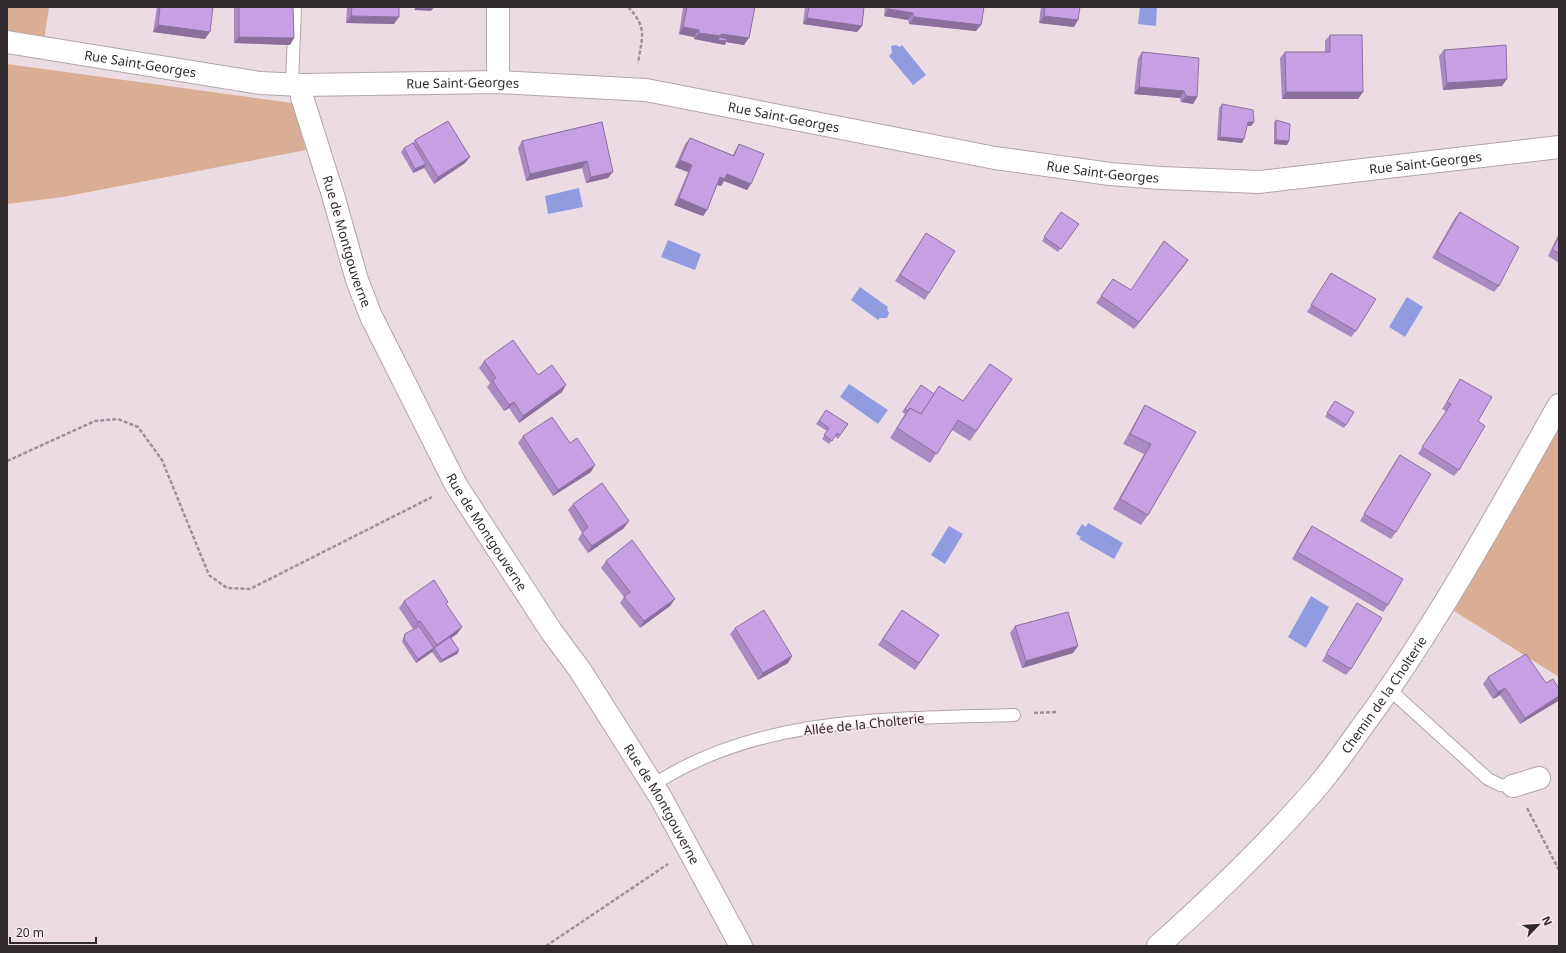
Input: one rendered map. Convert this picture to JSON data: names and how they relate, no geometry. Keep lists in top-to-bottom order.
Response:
{
  "streets": {
    "street": ["Rue Saint-Georges", "Rue de Montgouverne", "Chemin de la Cholterie"],
    "lane": ["Allée de la Cholterie"]
  },
  "crossings": [
    ["Rue Saint-Georges", "Rue de Montgouverne"],
    ["Rue de Montgouverne", "Allée de la Cholterie"]
  ],
  "scale_bar": "20 m",
  "north": "top right"
}
